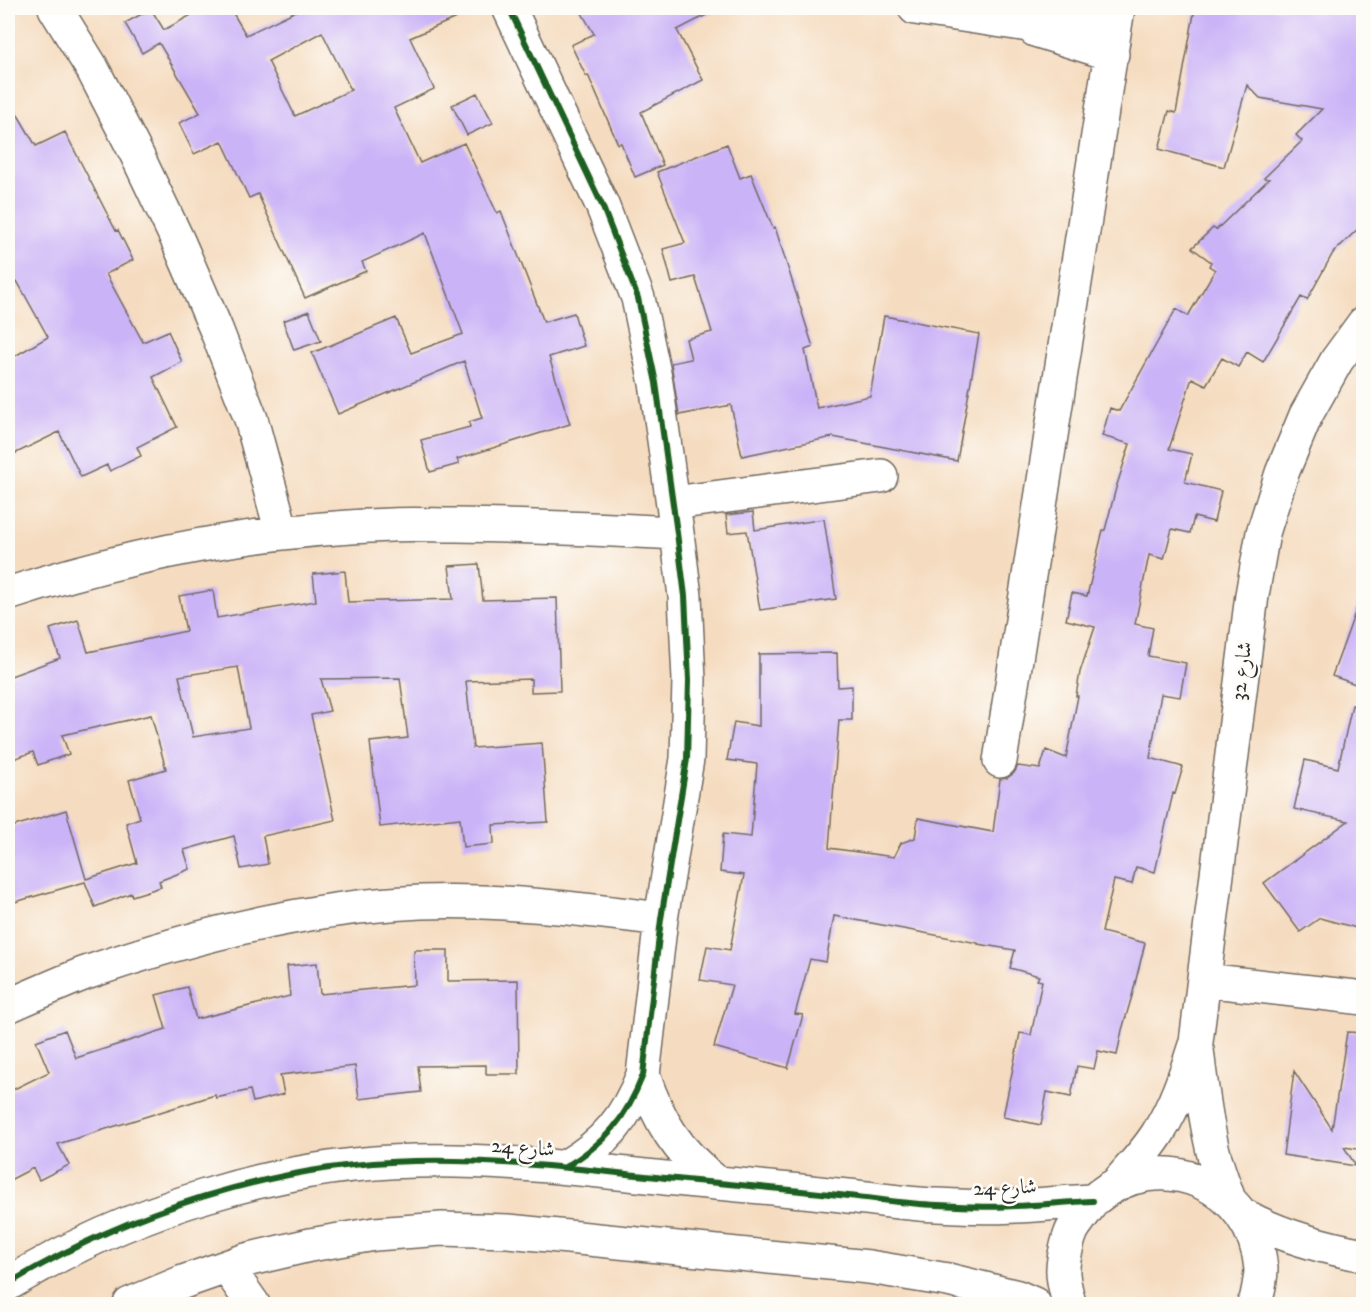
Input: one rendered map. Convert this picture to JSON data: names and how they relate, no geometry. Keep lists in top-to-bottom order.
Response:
{
  "streets": {
    "street": ["شارع 32", "شارع 24"]
  }
}
